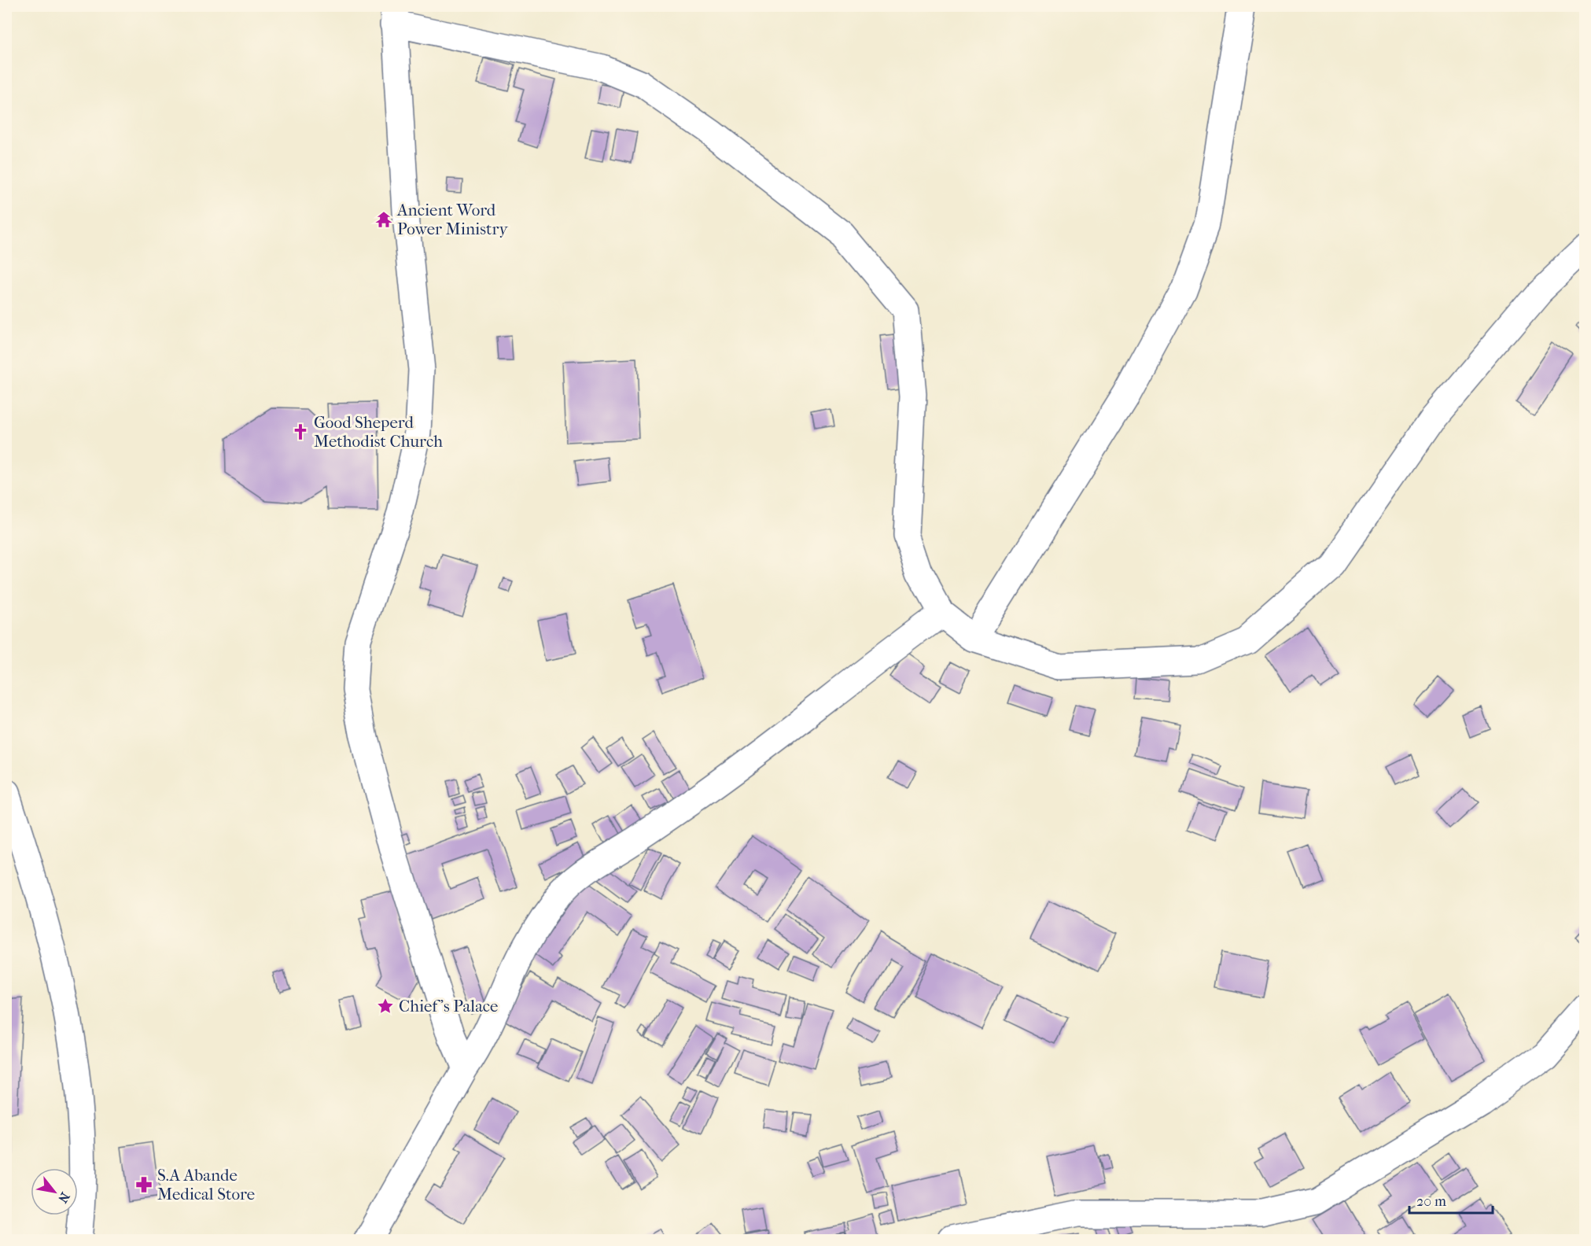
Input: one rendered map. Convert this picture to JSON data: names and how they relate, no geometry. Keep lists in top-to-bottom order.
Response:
{
  "places": {
    "temple": ["Ancient Word Power Ministry"],
    "church": ["Good Sheperd Methodist Church"],
    "place": ["Chief's Palace"],
    "pharmacy": ["S.A Abande Medical Store"]
  },
  "scale_bar": "20 m",
  "north": "bottom right"
}
